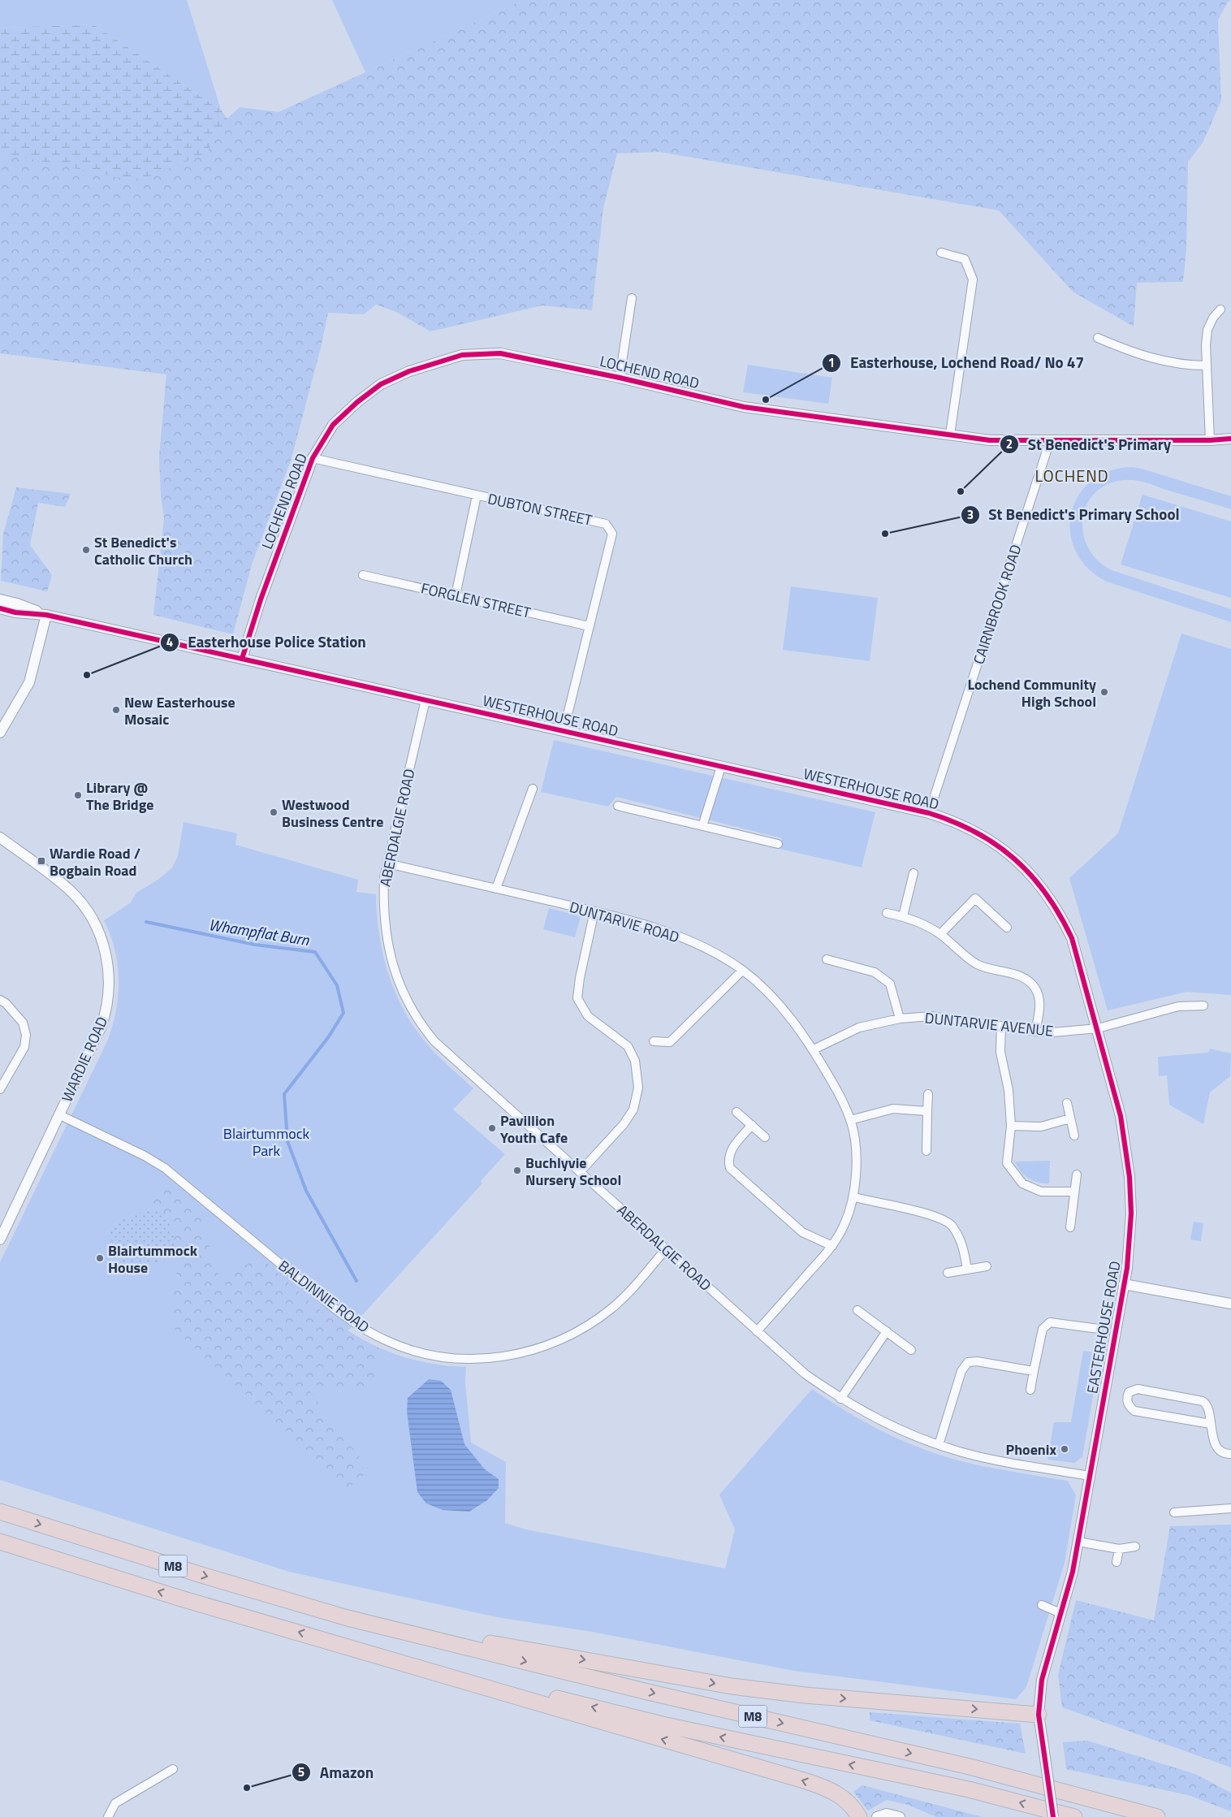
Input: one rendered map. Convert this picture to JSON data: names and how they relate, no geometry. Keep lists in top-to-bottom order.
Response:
{
  "streets": {
    "highway": ["M8"],
    "street": [
      "LOCHEND ROAD",
      "DUBTON STREET",
      "FORGLEN STREET",
      "CAIRNBROOK ROAD",
      "WESTERHOUSE ROAD",
      "ABERDALGIE ROAD",
      "DUNTARVIE ROAD",
      "DUNTARVIE AVENUE",
      "WARDIE ROAD",
      "BALDINNIE ROAD",
      "EASTERHOUSE ROAD"
    ]
  },
  "crossings": [
    ["LOCHEND ROAD", "DUBTON STREET"],
    ["LOCHEND ROAD", "CAIRNBROOK ROAD"],
    ["LOCHEND ROAD", "WESTERHOUSE ROAD"],
    ["DUBTON STREET", "FORGLEN STREET"],
    ["DUBTON STREET", "WESTERHOUSE ROAD"],
    ["CAIRNBROOK ROAD", "WESTERHOUSE ROAD"],
    ["WESTERHOUSE ROAD", "ABERDALGIE ROAD"],
    ["WESTERHOUSE ROAD", "EASTERHOUSE ROAD"],
    ["ABERDALGIE ROAD", "DUNTARVIE ROAD"],
    ["ABERDALGIE ROAD", "BALDINNIE ROAD"],
    ["ABERDALGIE ROAD", "EASTERHOUSE ROAD"],
    ["DUNTARVIE ROAD", "DUNTARVIE AVENUE"],
    ["DUNTARVIE AVENUE", "EASTERHOUSE ROAD"],
    ["WARDIE ROAD", "BALDINNIE ROAD"]
  ],
  "districts": ["LOCHEND"],
  "water": ["Whampflat Burn"],
  "parks": ["Blairtummock Park"],
  "places": {
    "other": [
      "Easterhouse, Lochend Road/ No 47",
      "St Benedict's Primary",
      "St Benedict's Primary School",
      "St Benedict's Catholic Church",
      "Easterhouse Police Station",
      "Lochend Community High School",
      "New Easterhouse Mosaic",
      "Library @ The Bridge",
      "Westwood Business Centre",
      "Pavillion Youth Cafe",
      "Buchlyvie Nursery School",
      "Blairtummock House",
      "Phoenix",
      "Amazon"
    ],
    "transit": ["Wardie Road / Bogbain Road"]
  }
}
